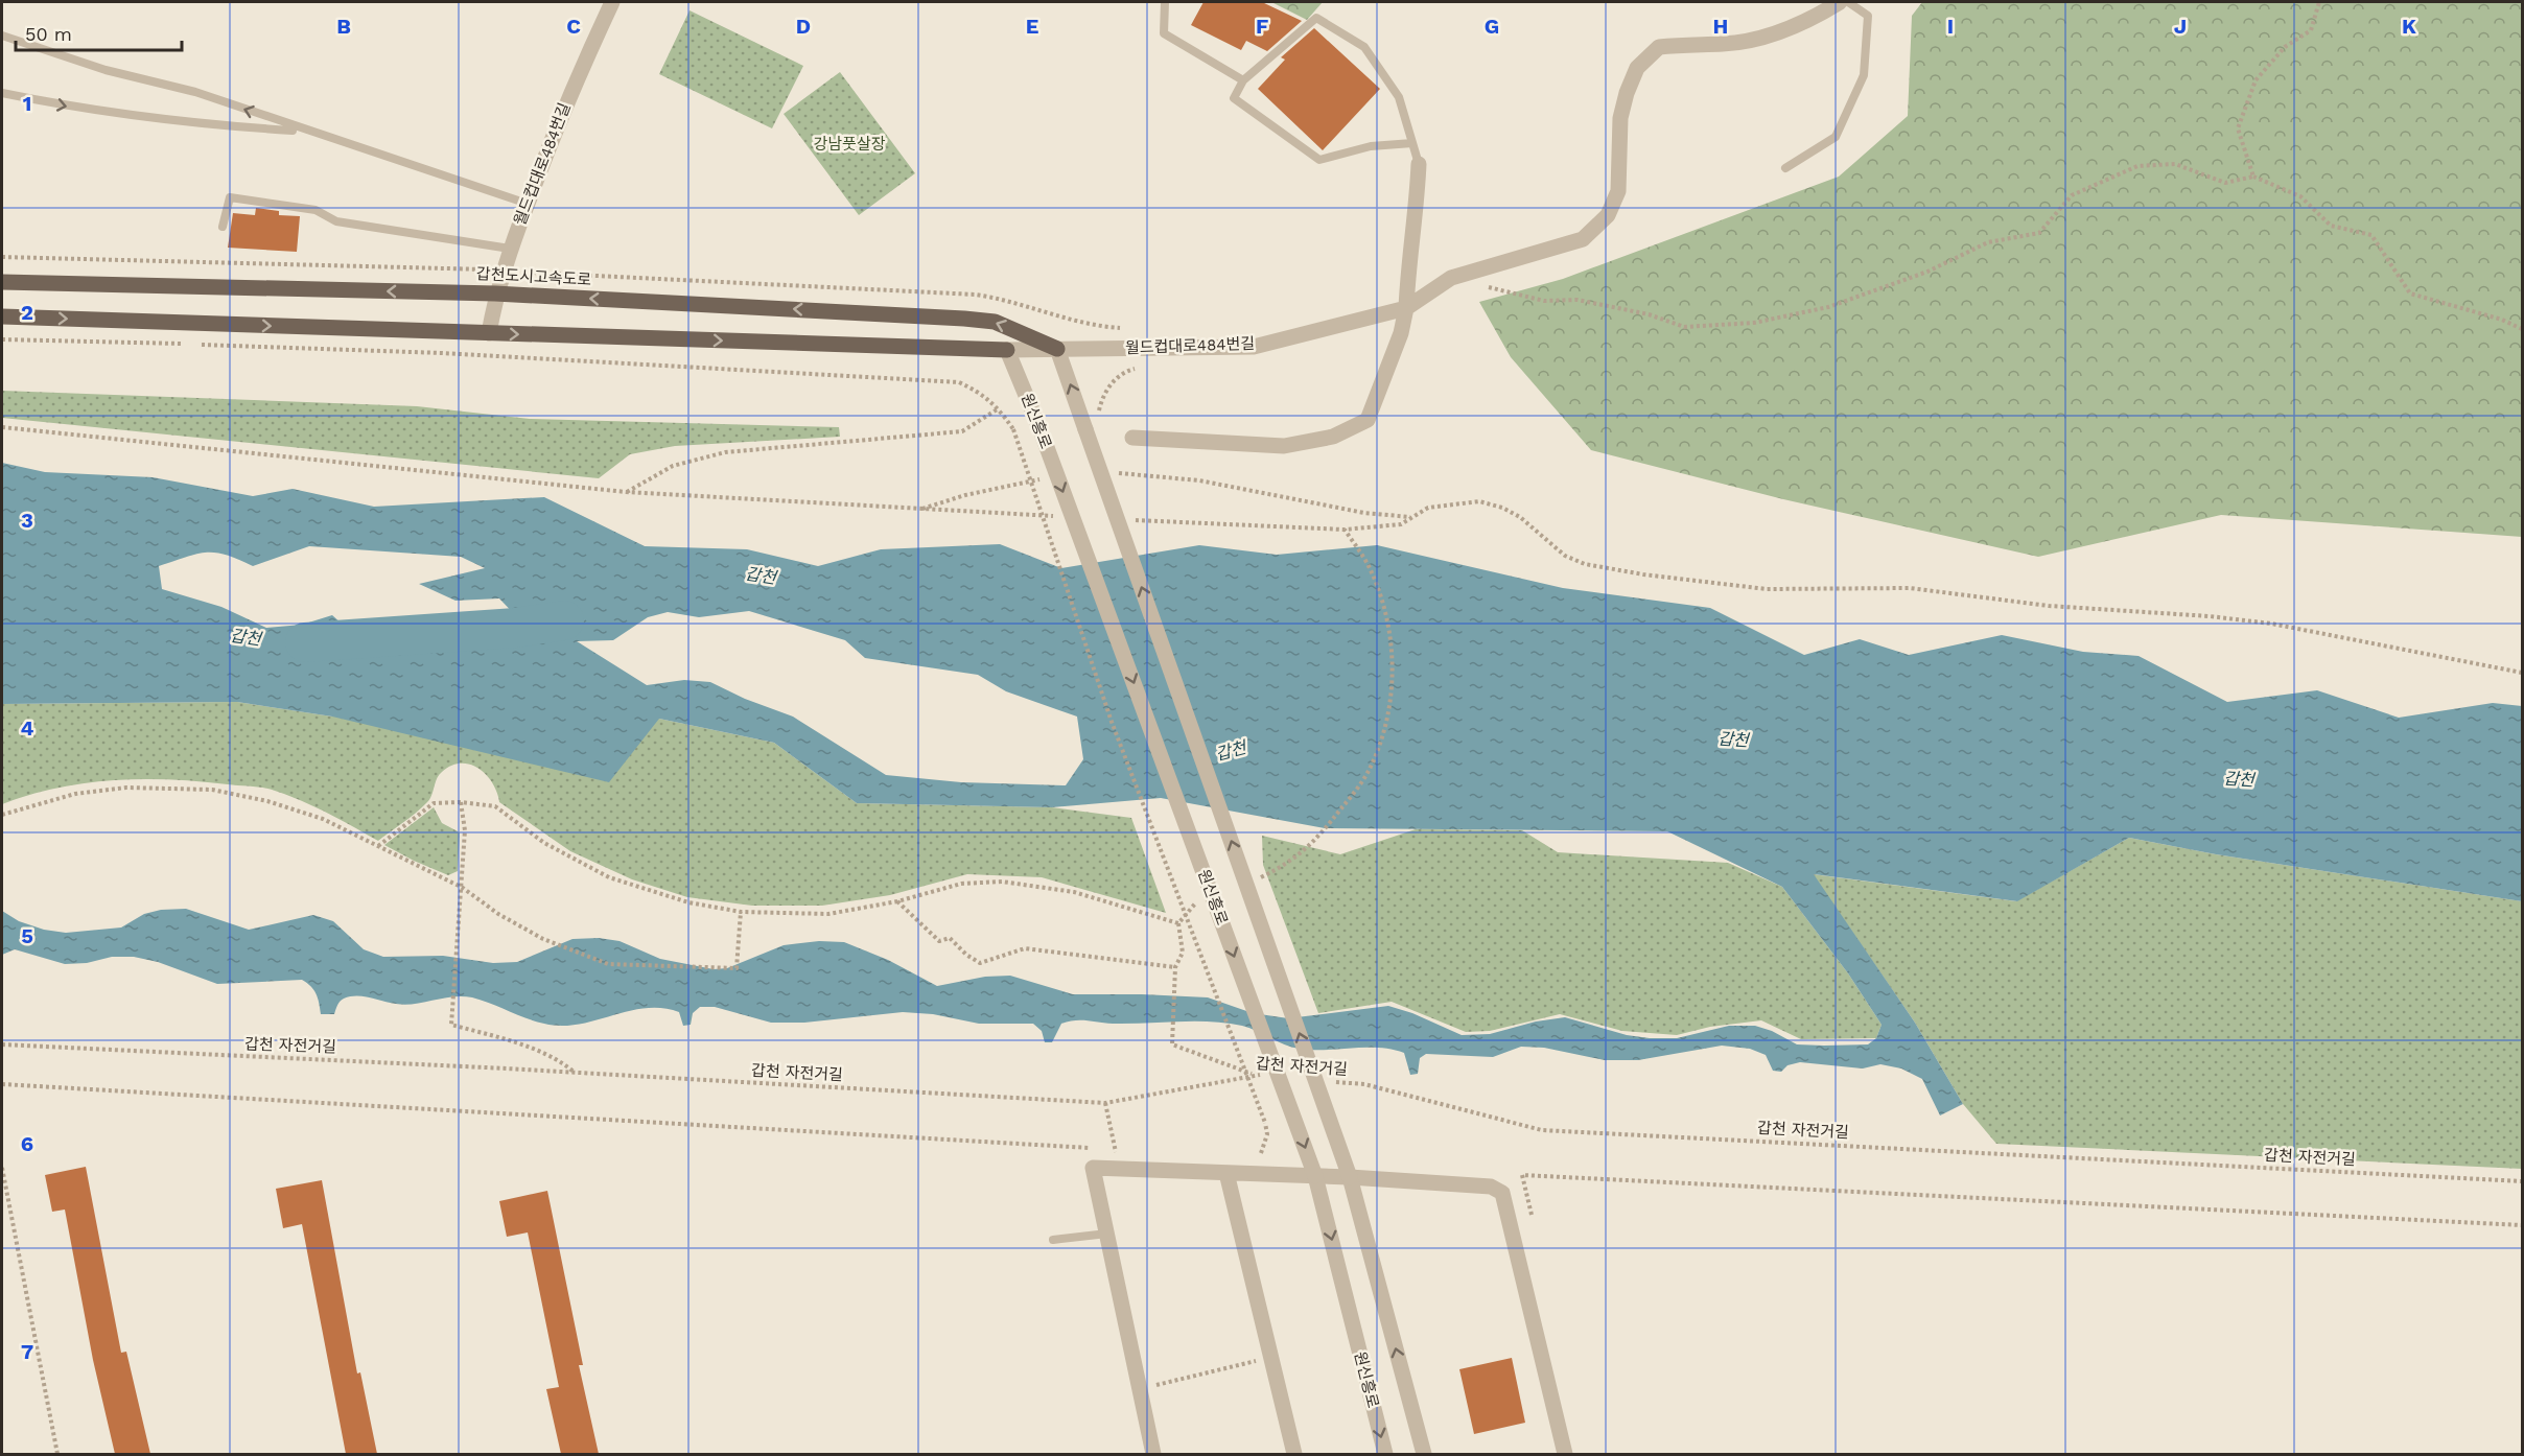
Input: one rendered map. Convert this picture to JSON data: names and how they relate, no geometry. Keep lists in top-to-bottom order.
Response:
{
  "streets": {
    "main road": ["갑천도시고속도로"],
    "street": ["월드컵대로484번길", "원신흥로"],
    "path": ["갑천 자전거길"]
  },
  "crossings": [
    ["월드컵대로484번길", "갑천도시고속도로"],
    ["월드컵대로484번길", "원신흥로"]
  ],
  "water": ["갑천"],
  "parks": ["강남풋살장"],
  "scale_bar": "50 m",
  "grid": {
    "columns": [
      "B",
      "C",
      "D",
      "E",
      "F",
      "G",
      "H",
      "I",
      "J",
      "K"
    ],
    "rows": [
      "1",
      "2",
      "3",
      "4",
      "5",
      "6",
      "7"
    ]
  }
}
